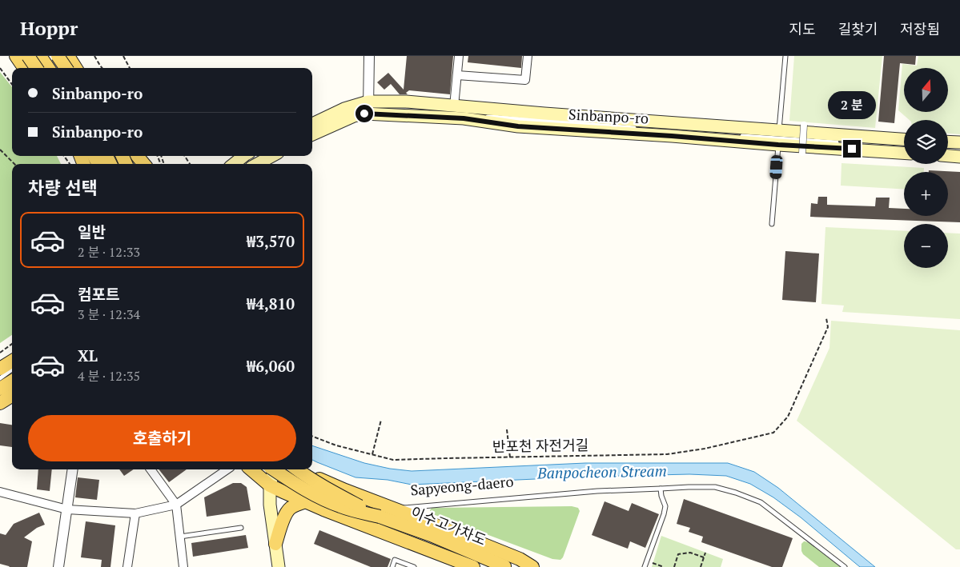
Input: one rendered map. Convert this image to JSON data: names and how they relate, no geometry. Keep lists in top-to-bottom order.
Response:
{
  "streets": {
    "main road": ["Sinbanpo-ro", "Sapyeong-daero", "이수고가차도"],
    "path": ["반포천 자전거길"]
  },
  "water": ["Banpocheon Stream"],
  "north": "top",
  "page": {
    "header": "Hoppr",
    "nav": ["지도", "길찾기", "저장됨"],
    "map_buttons": ["+", "−"],
    "banner": ["Sinbanpo-ro", "Sinbanpo-ro"],
    "bubble": "2 분",
    "heading": "차량 선택",
    "list": [
      {
        "name": "일반",
        "note": "2 분 · 12:33",
        "value": "₩3,570"
      },
      {
        "name": "컴포트",
        "note": "3 분 · 12:34",
        "value": "₩4,810"
      },
      {
        "name": "XL",
        "note": "4 분 · 12:35",
        "value": "₩6,060"
      }
    ],
    "buttons": "호출하기"
  }
}
